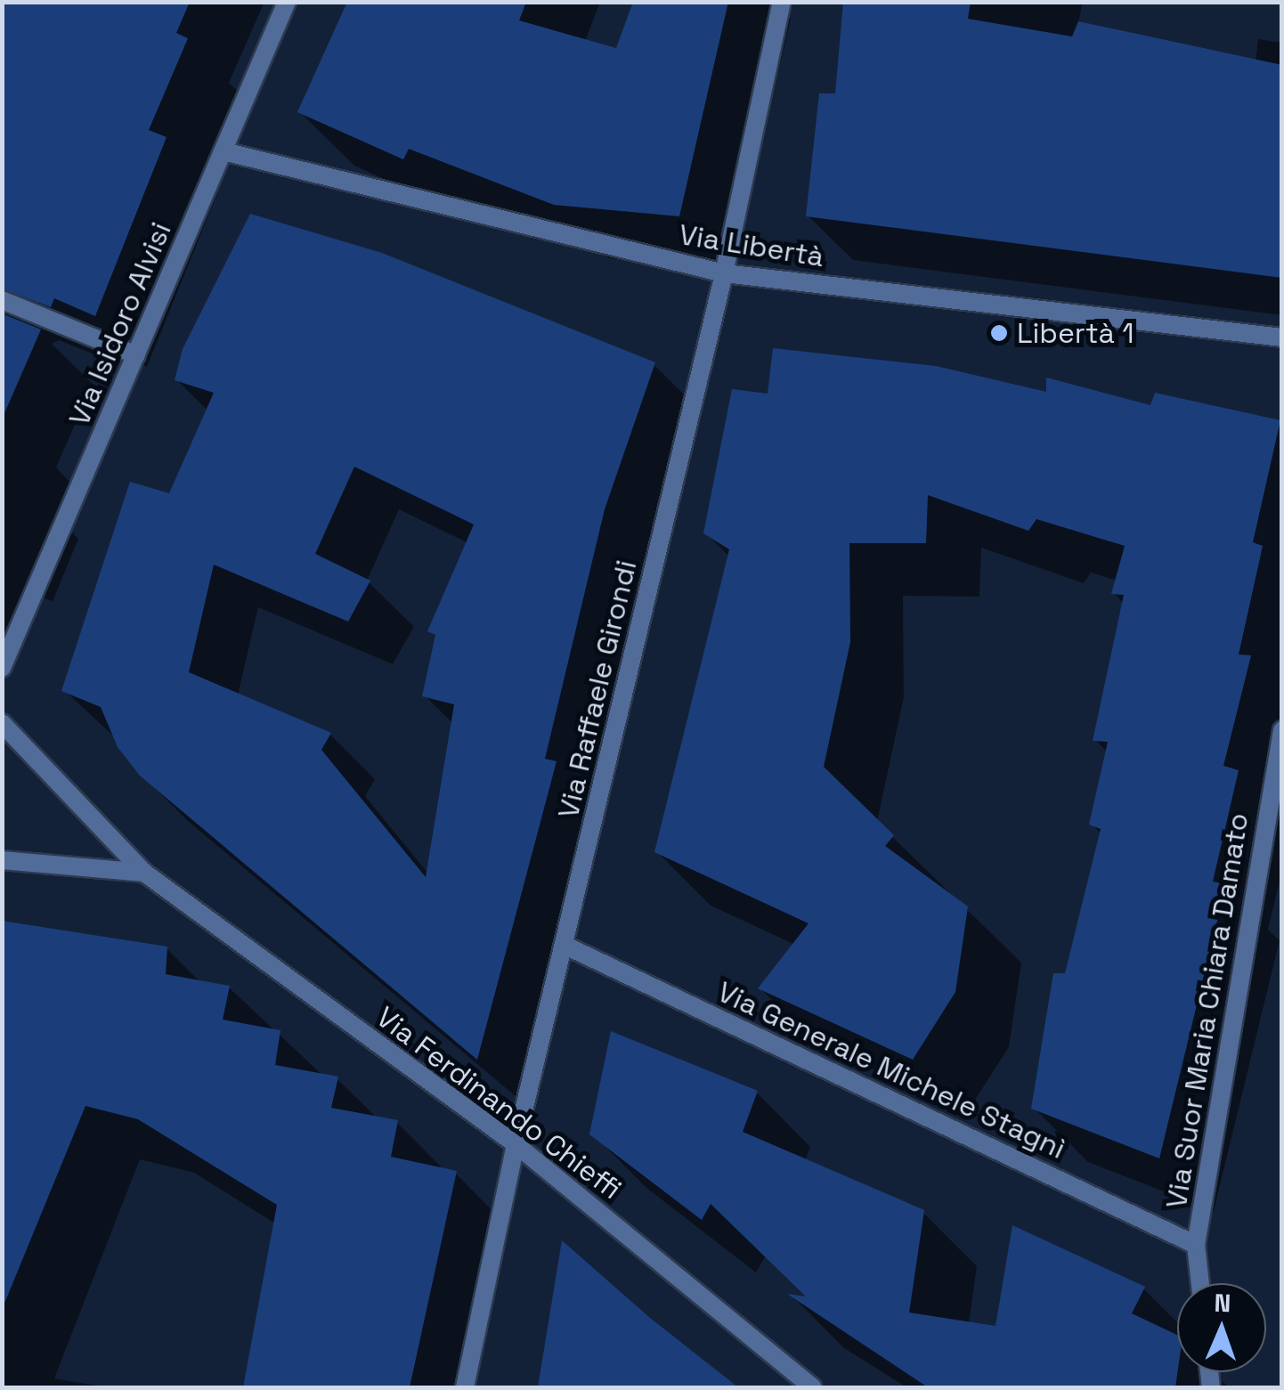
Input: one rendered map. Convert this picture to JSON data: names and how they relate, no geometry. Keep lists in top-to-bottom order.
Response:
{
  "streets": {
    "street": [
      "Via Libertà",
      "Via Isidoro Alvisi",
      "Via Raffaele Girondi",
      "Via Suor Maria Chiara Damato",
      "Via Generale Michele Stagnì",
      "Via Ferdinando Chieffi"
    ]
  },
  "crossings": [
    ["Via Libertà", "Via Isidoro Alvisi"],
    ["Via Libertà", "Via Raffaele Girondi"],
    ["Via Raffaele Girondi", "Via Generale Michele Stagnì"],
    ["Via Raffaele Girondi", "Via Ferdinando Chieffi"],
    ["Via Suor Maria Chiara Damato", "Via Generale Michele Stagnì"]
  ],
  "places": ["Libertà 1"],
  "north": "top"
}
